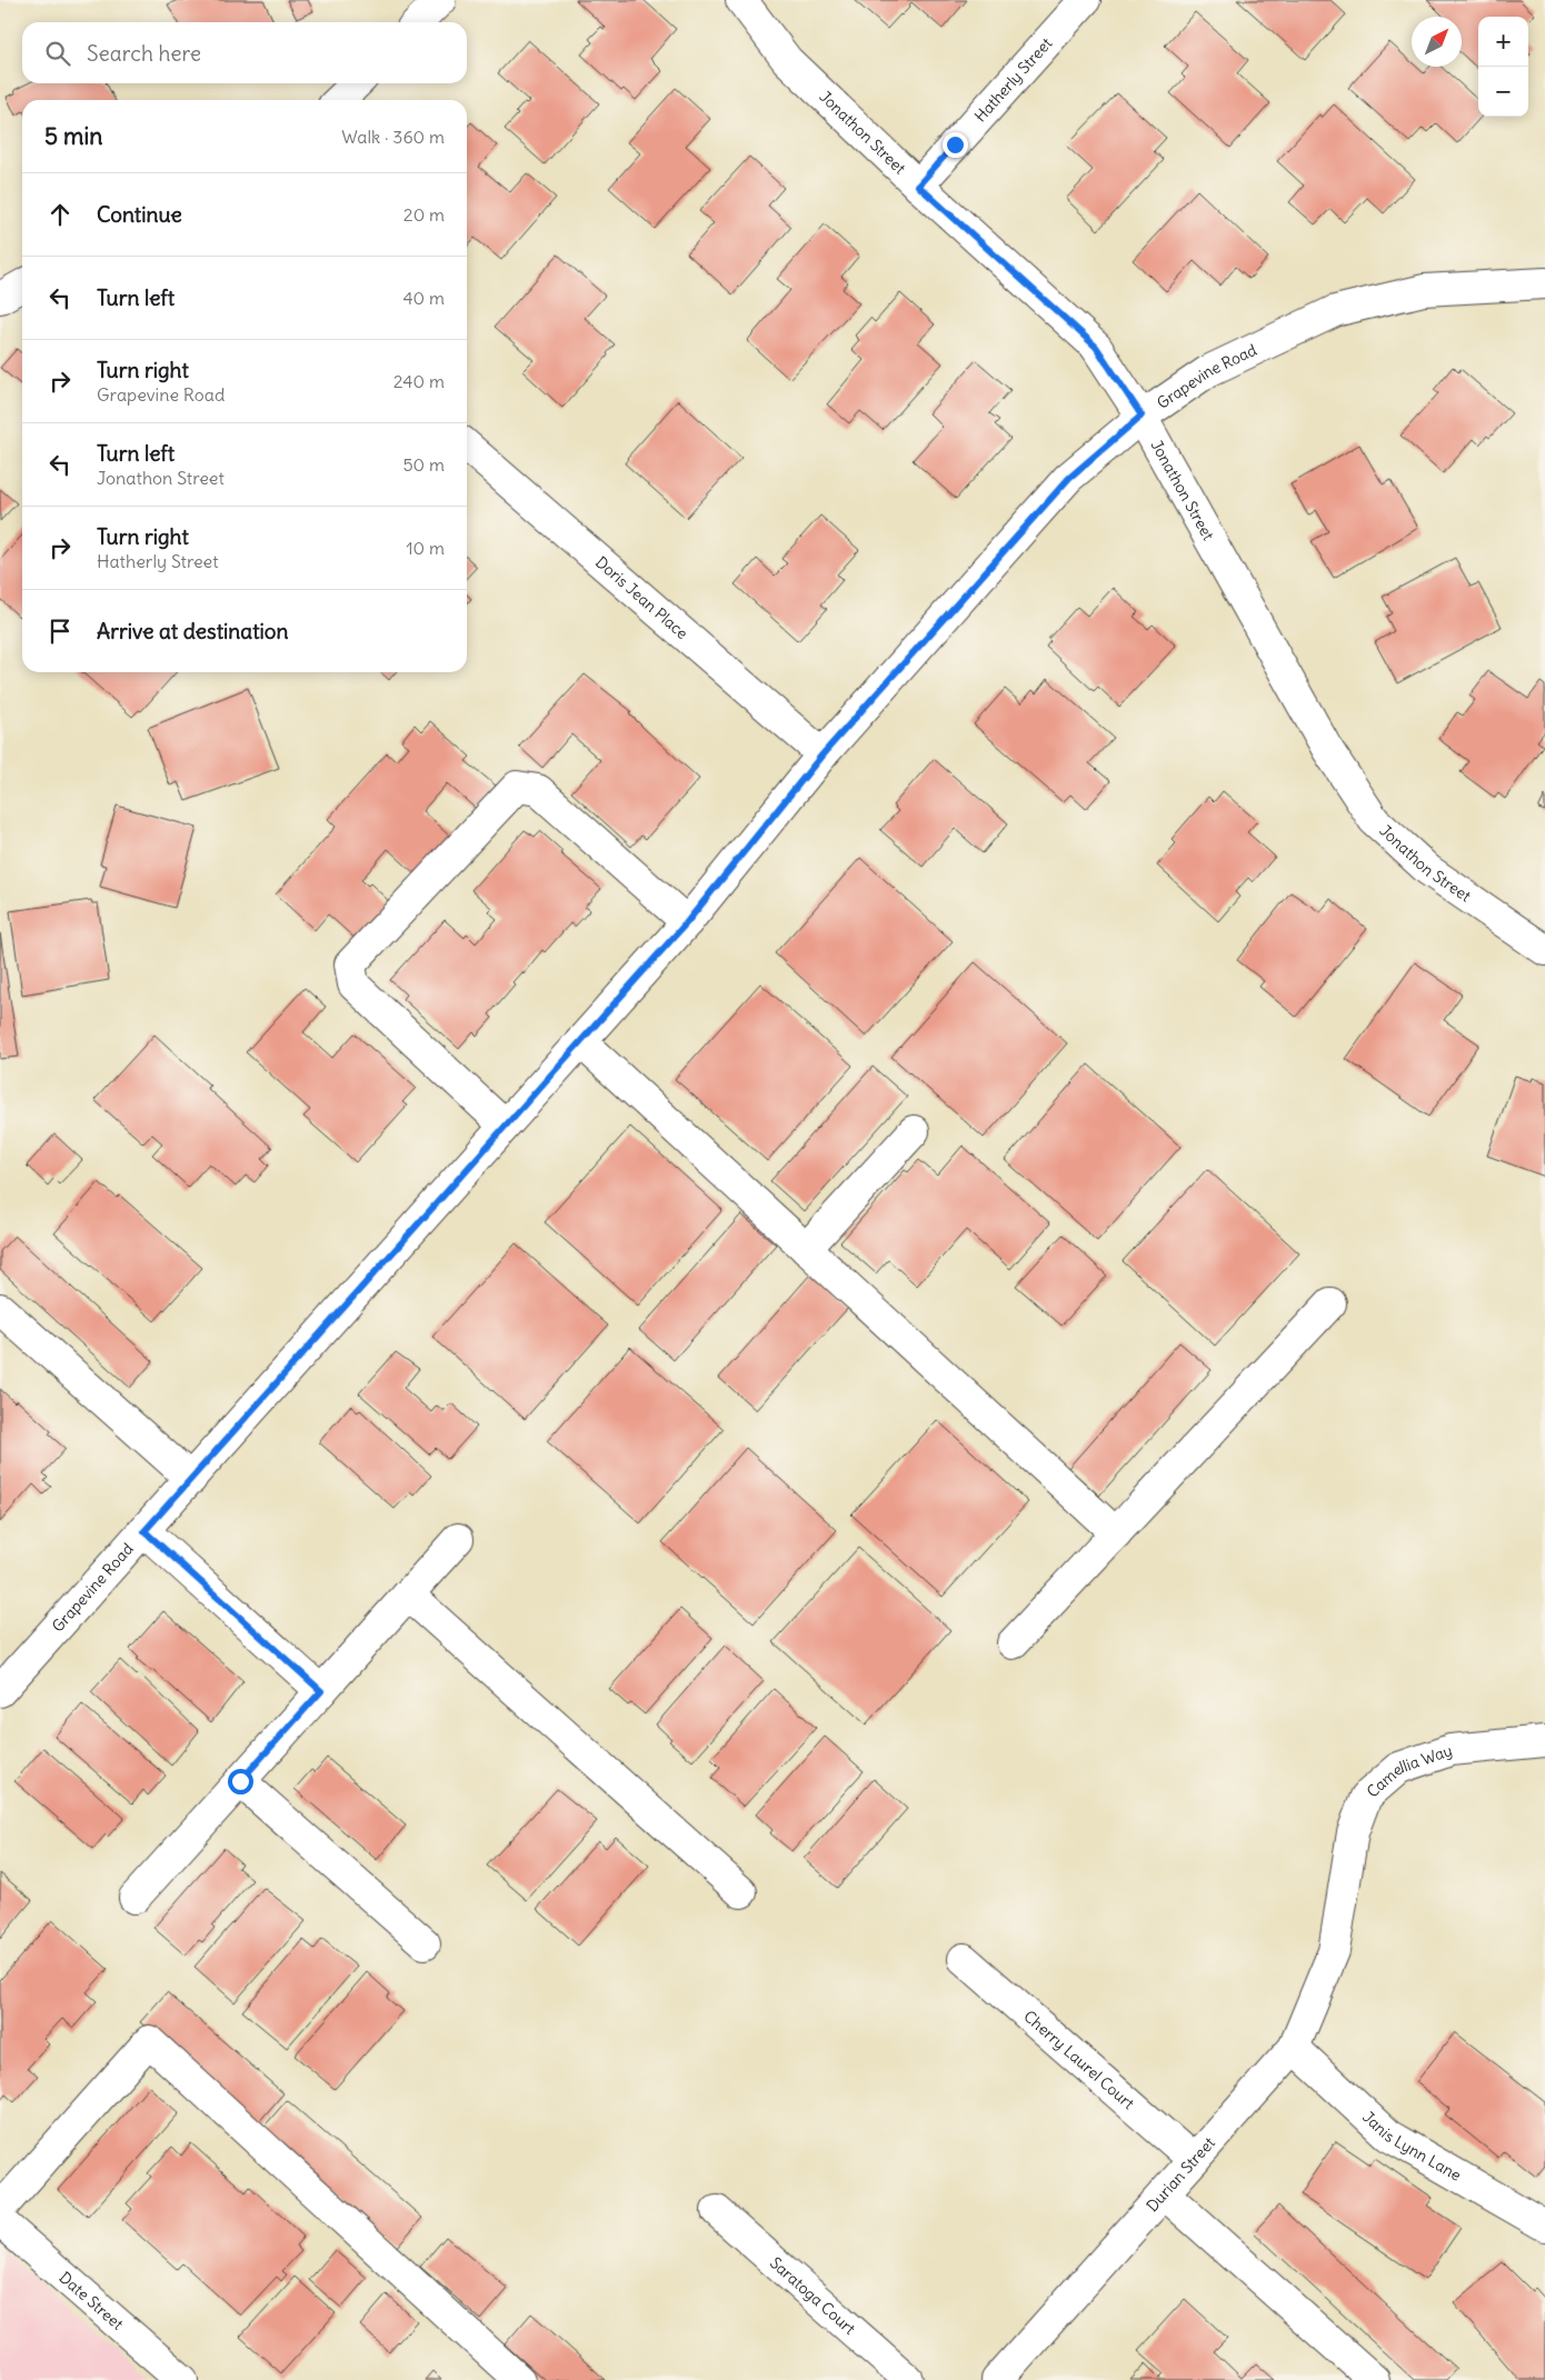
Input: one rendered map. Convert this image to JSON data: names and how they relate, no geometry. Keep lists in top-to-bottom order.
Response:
{
  "streets": {
    "street": [
      "Hatherly Street",
      "Jonathon Street",
      "Grapevine Road",
      "Doris Jean Place",
      "Camellia Way",
      "Cherry Laurel Court",
      "Janis Lynn Lane",
      "Durian Street",
      "Saratoga Court",
      "Date Street"
    ]
  },
  "crossings": [
    ["Hatherly Street", "Jonathon Street"],
    ["Jonathon Street", "Grapevine Road"],
    ["Grapevine Road", "Doris Jean Place"],
    ["Camellia Way", "Durian Street"],
    ["Cherry Laurel Court", "Durian Street"],
    ["Janis Lynn Lane", "Durian Street"]
  ],
  "north": "top right",
  "page": {
    "map_buttons": ["+", "−"],
    "search": "Search here",
    "heading": ["5 min", "Walk · 360 m"],
    "list": [
      ["Continue", "20 m"],
      ["Turn left", "40 m"],
      ["Turn right", "Grapevine Road", "240 m"],
      ["Turn left", "Jonathon Street", "50 m"],
      ["Turn right", "Hatherly Street", "10 m"],
      "Arrive at destination"
    ]
  }
}
